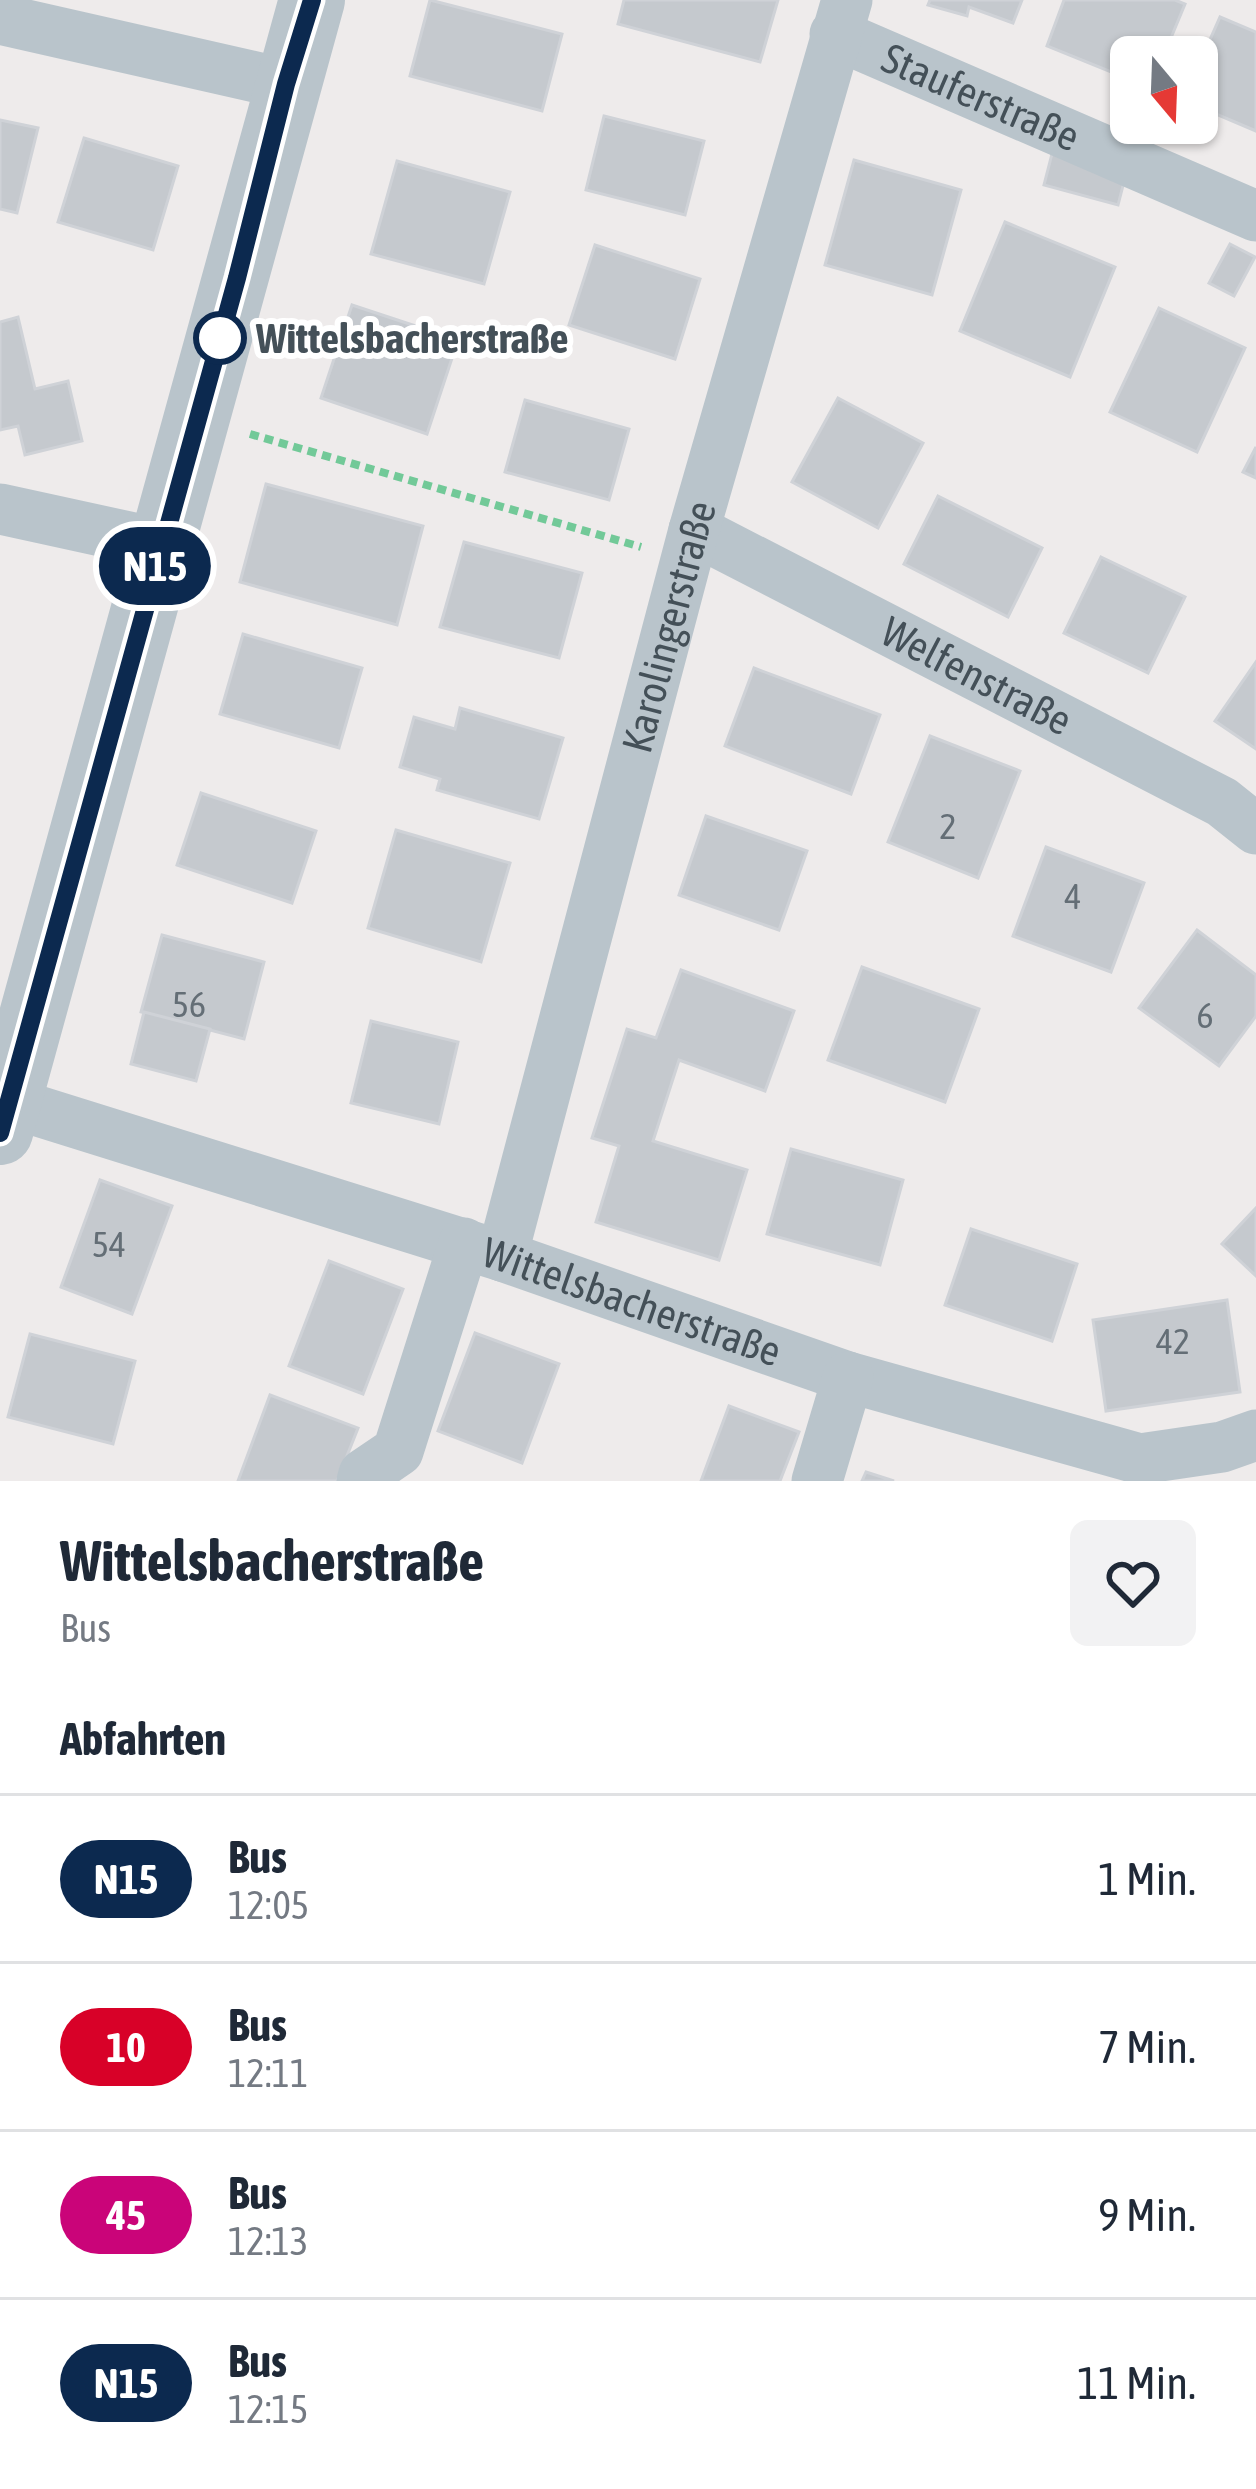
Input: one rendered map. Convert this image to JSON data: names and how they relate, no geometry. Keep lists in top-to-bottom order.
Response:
{
  "streets": {
    "street": [
      "Stauferstraße",
      "Karolingerstraße",
      "Welfenstraße",
      "Wittelsbacherstraße"
    ]
  },
  "crossings": [
    ["Stauferstraße", "Karolingerstraße"],
    ["Karolingerstraße", "Welfenstraße"],
    ["Karolingerstraße", "Wittelsbacherstraße"]
  ],
  "places": ["Wittelsbacherstraße"],
  "lines": ["bus line N15"],
  "house_numbers": [
    "2",
    "4",
    "56",
    "6",
    "54",
    "42"
  ],
  "north": "bottom",
  "page": {
    "on_map": "N15",
    "heading": [
      ["Wittelsbacherstraße", "Bus"],
      "Abfahrten"
    ],
    "list": [
      {
        "mark": "N15",
        "name": "Bus",
        "note": "12:05",
        "value": "1 Min."
      },
      {
        "mark": "10",
        "name": "Bus",
        "note": "12:11",
        "value": "7 Min."
      },
      {
        "mark": "45",
        "name": "Bus",
        "note": "12:13",
        "value": "9 Min."
      },
      {
        "mark": "N15",
        "name": "Bus",
        "note": "12:15",
        "value": "11 Min."
      }
    ]
  }
}
